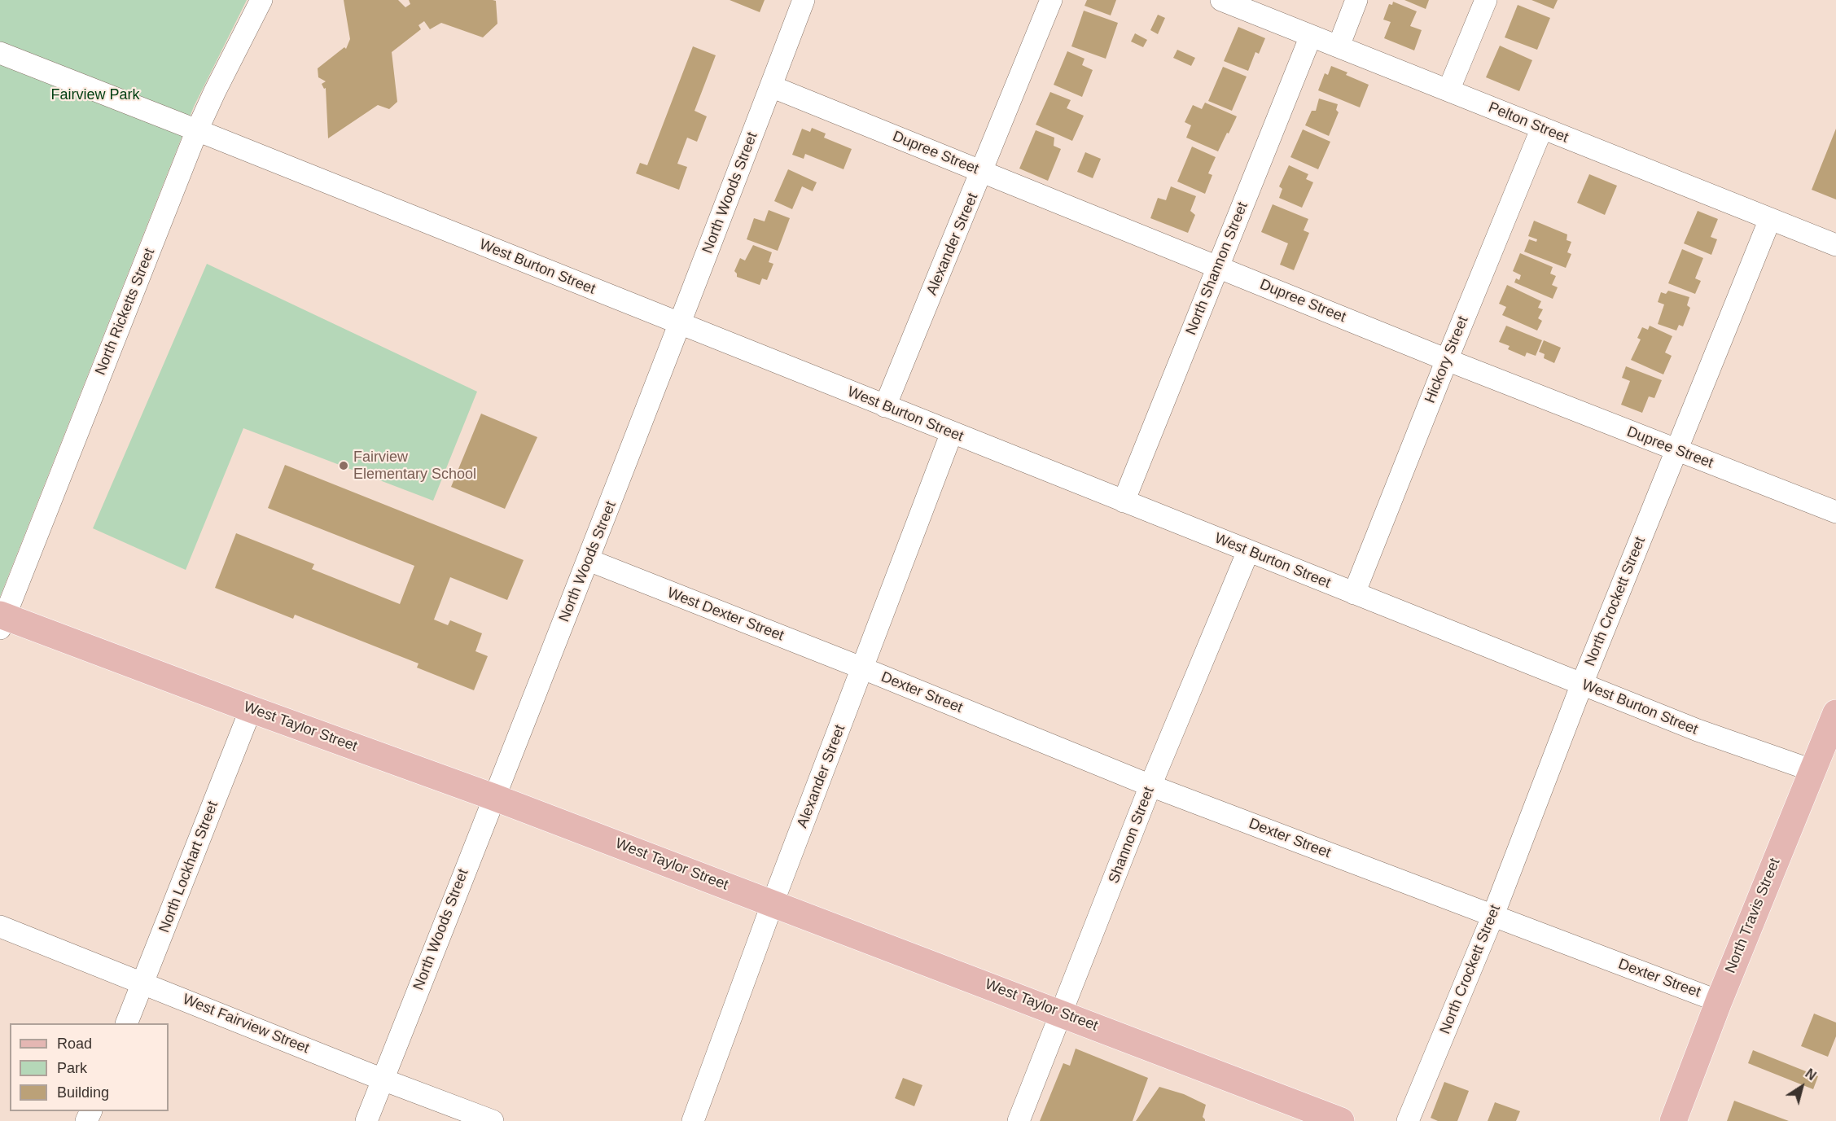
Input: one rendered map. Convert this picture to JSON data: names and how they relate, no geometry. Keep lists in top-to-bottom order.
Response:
{
  "streets": {
    "main road": ["West Taylor Street", "North Travis Street"],
    "street": [
      "Pelton Street",
      "Dupree Street",
      "North Woods Street",
      "Alexander Street",
      "West Burton Street",
      "North Shannon Street",
      "North Ricketts Street",
      "Hickory Street",
      "North Crockett Street",
      "West Dexter Street",
      "Dexter Street",
      "Shannon Street",
      "North Lockhart Street",
      "West Fairview Street"
    ]
  },
  "crossings": [
    ["Pelton Street", "North Shannon Street"],
    ["Pelton Street", "Hickory Street"],
    ["Pelton Street", "North Crockett Street"],
    ["Dupree Street", "North Woods Street"],
    ["Dupree Street", "Alexander Street"],
    ["Dupree Street", "North Shannon Street"],
    ["Dupree Street", "Hickory Street"],
    ["Dupree Street", "North Crockett Street"],
    ["North Woods Street", "West Burton Street"],
    ["North Woods Street", "West Dexter Street"],
    ["North Woods Street", "West Taylor Street"],
    ["North Woods Street", "West Fairview Street"],
    ["Alexander Street", "West Burton Street"],
    ["Alexander Street", "West Dexter Street"],
    ["Alexander Street", "Dexter Street"],
    ["Alexander Street", "West Taylor Street"],
    ["West Burton Street", "North Shannon Street"],
    ["West Burton Street", "North Ricketts Street"],
    ["West Burton Street", "Hickory Street"],
    ["West Burton Street", "North Crockett Street"],
    ["West Burton Street", "Shannon Street"],
    ["West Burton Street", "North Travis Street"],
    ["North Ricketts Street", "West Taylor Street"],
    ["North Crockett Street", "Dexter Street"],
    ["West Dexter Street", "Dexter Street"],
    ["Dexter Street", "Shannon Street"],
    ["Dexter Street", "North Travis Street"],
    ["West Taylor Street", "Shannon Street"],
    ["West Taylor Street", "North Lockhart Street"],
    ["North Lockhart Street", "West Fairview Street"]
  ],
  "parks": ["Fairview Park"],
  "places": ["Fairview Elementary School"],
  "legend": ["Road", "Park", "Building"],
  "north": "top right"
}
